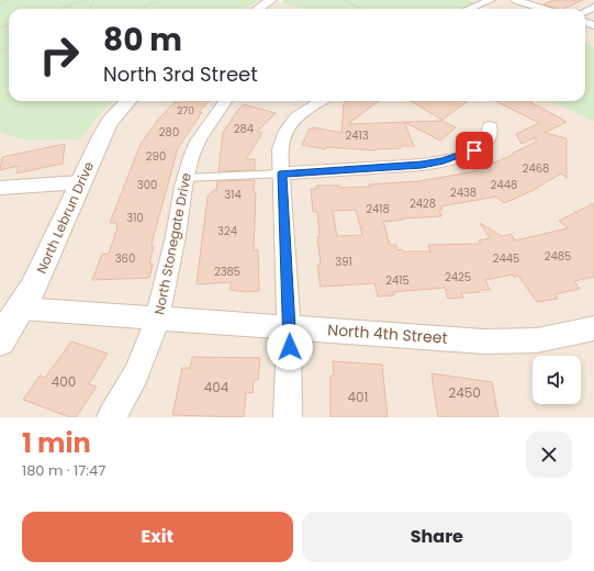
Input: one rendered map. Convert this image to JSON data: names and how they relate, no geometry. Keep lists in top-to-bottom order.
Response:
{
  "streets": {
    "street": ["North Lebrun Drive", "North Stonegate Drive", "North 4th Street"]
  },
  "crossings": [
    ["North Lebrun Drive", "North 4th Street"],
    ["North Stonegate Drive", "North 4th Street"]
  ],
  "house_numbers": [
    "270",
    "284",
    "280",
    "2413",
    "290",
    "2468",
    "300",
    "2448",
    "2438",
    "314",
    "2428",
    "2418",
    "310",
    "324",
    "2485",
    "360",
    "2445",
    "391",
    "2385",
    "2425",
    "2415",
    "400",
    "404",
    "2450",
    "401"
  ],
  "page": {
    "turn": ["80 m", "North 3rd Street"],
    "heading": ["1 min", "180 m · 17:47"],
    "buttons": ["Exit", "Share"]
  }
}
